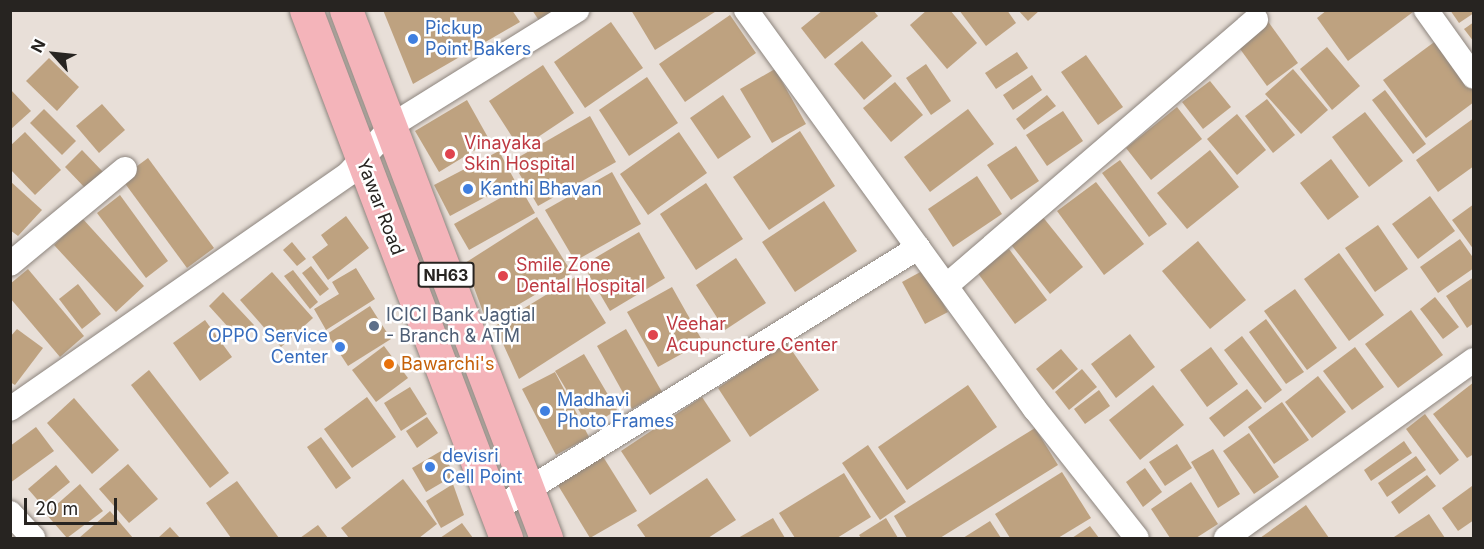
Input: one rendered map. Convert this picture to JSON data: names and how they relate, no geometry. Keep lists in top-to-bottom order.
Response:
{
  "streets": {
    "highway": ["Yawar Road", "NH63"]
  },
  "places": [
    "Pickup Point Bakers",
    "Vinayaka Skin Hospital",
    "Kanthi Bhavan",
    "Smile Zone Dental Hospital",
    "ICICI Bank Jagtial - Branch & ATM",
    "Veehar Acupuncture Center",
    "OPPO Service Center",
    "Bawarchi's",
    "Madhavi Photo Frames",
    "devisri Cell Point"
  ],
  "scale_bar": "20 m",
  "north": "top left"
}
